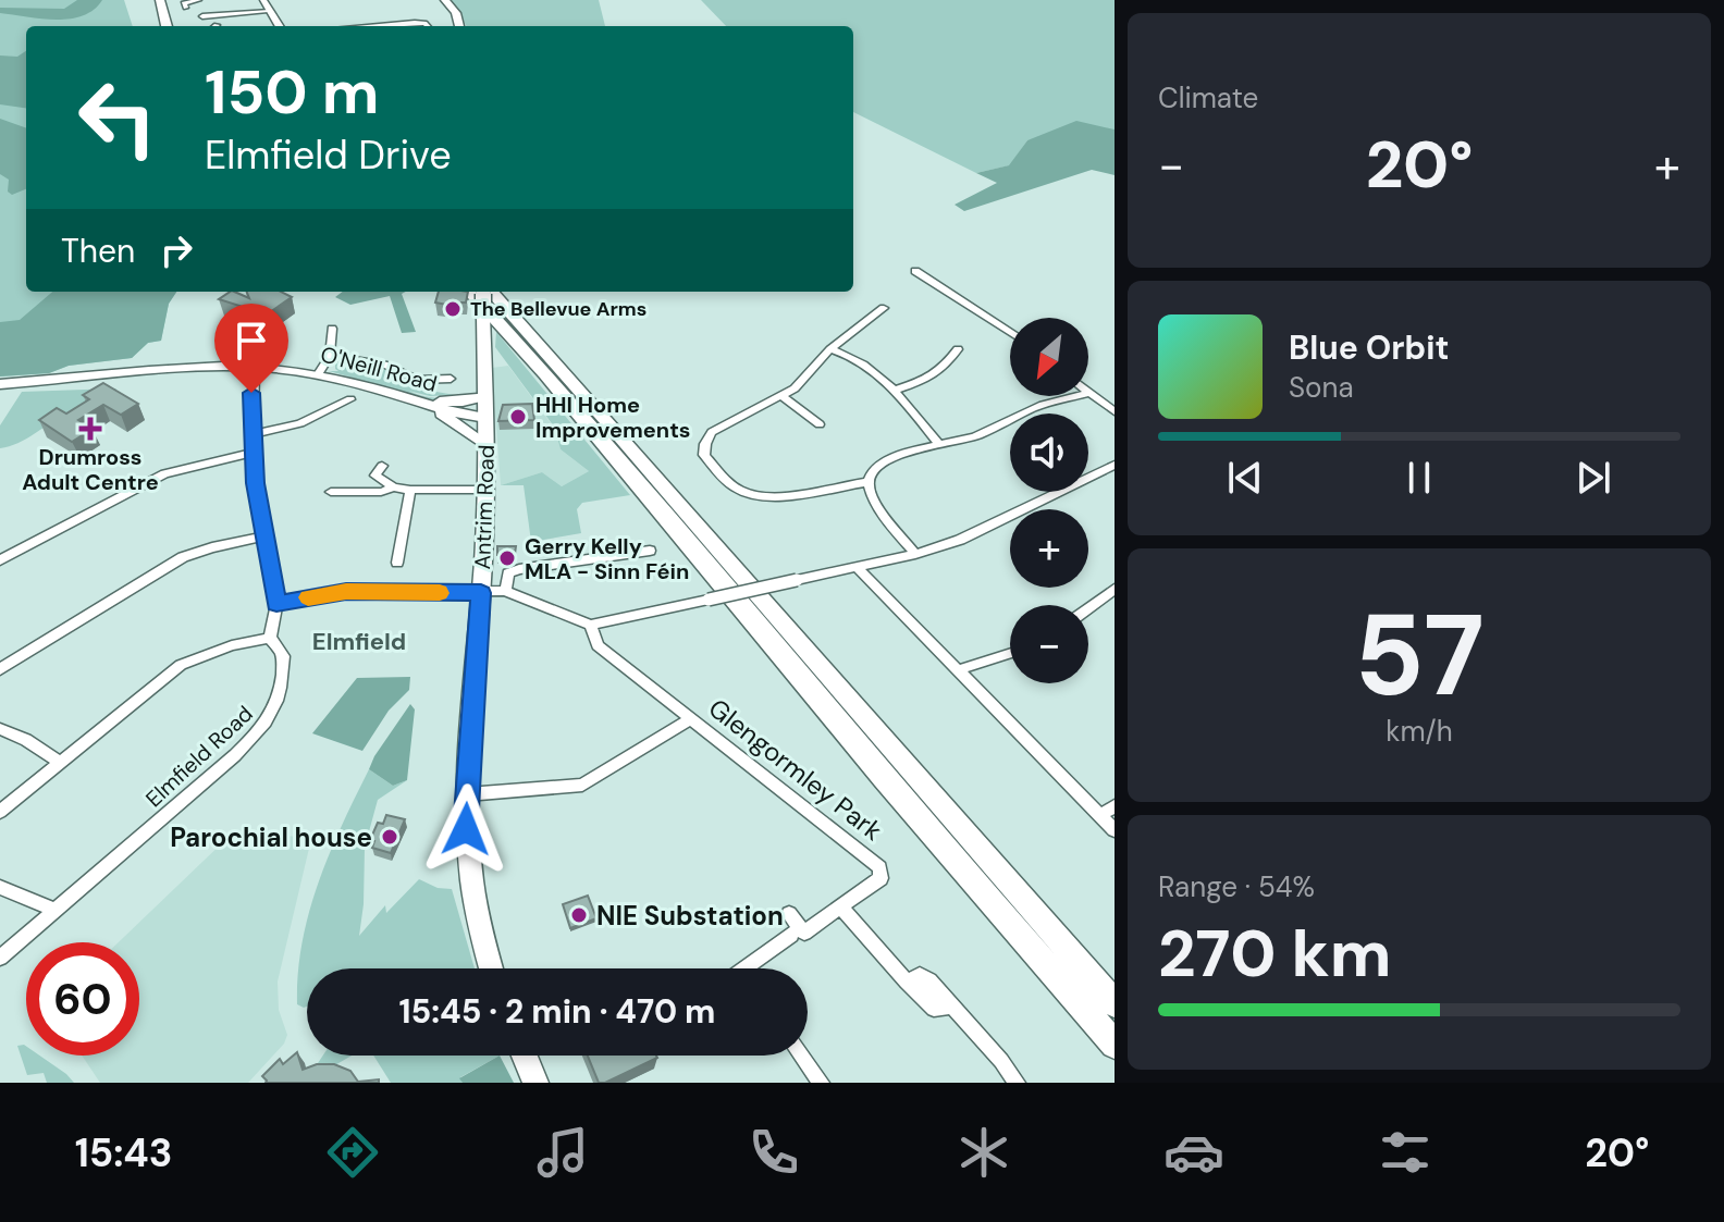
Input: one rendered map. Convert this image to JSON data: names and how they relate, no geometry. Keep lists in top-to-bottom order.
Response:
{
  "streets": {
    "main road": ["O'Neill Road", "Antrim Road"],
    "street": ["Elmfield Road", "Glengormley Park"]
  },
  "crossings": [
    ["O'Neill Road", "Antrim Road"],
    ["O'Neill Road", "Elmfield Road"]
  ],
  "districts": ["Elmfield"],
  "places": {
    "other": [
      "The Bellevue Arms",
      "HHI Home Improvements",
      "Gerry Kelly MLA - Sinn Féin",
      "Parochial house",
      "NIE Substation"
    ],
    "health": ["Drumross Adult Centre"]
  },
  "north": "bottom left",
  "page": {
    "tile": [
      "Climate",
      ["57", "km/h"],
      ["Range · 54%", "270 km"]
    ],
    "turn": ["150 m", "Elmfield Drive"],
    "heat": ["−", "20°", "+"],
    "then": "Then",
    "song": ["Blue Orbit", "Sona"],
    "map_buttons": ["+", "−"],
    "limit": "60",
    "trip": "15:45 · 2 min · 470 m",
    "tabs": ["15:43", "20°"]
  }
}
